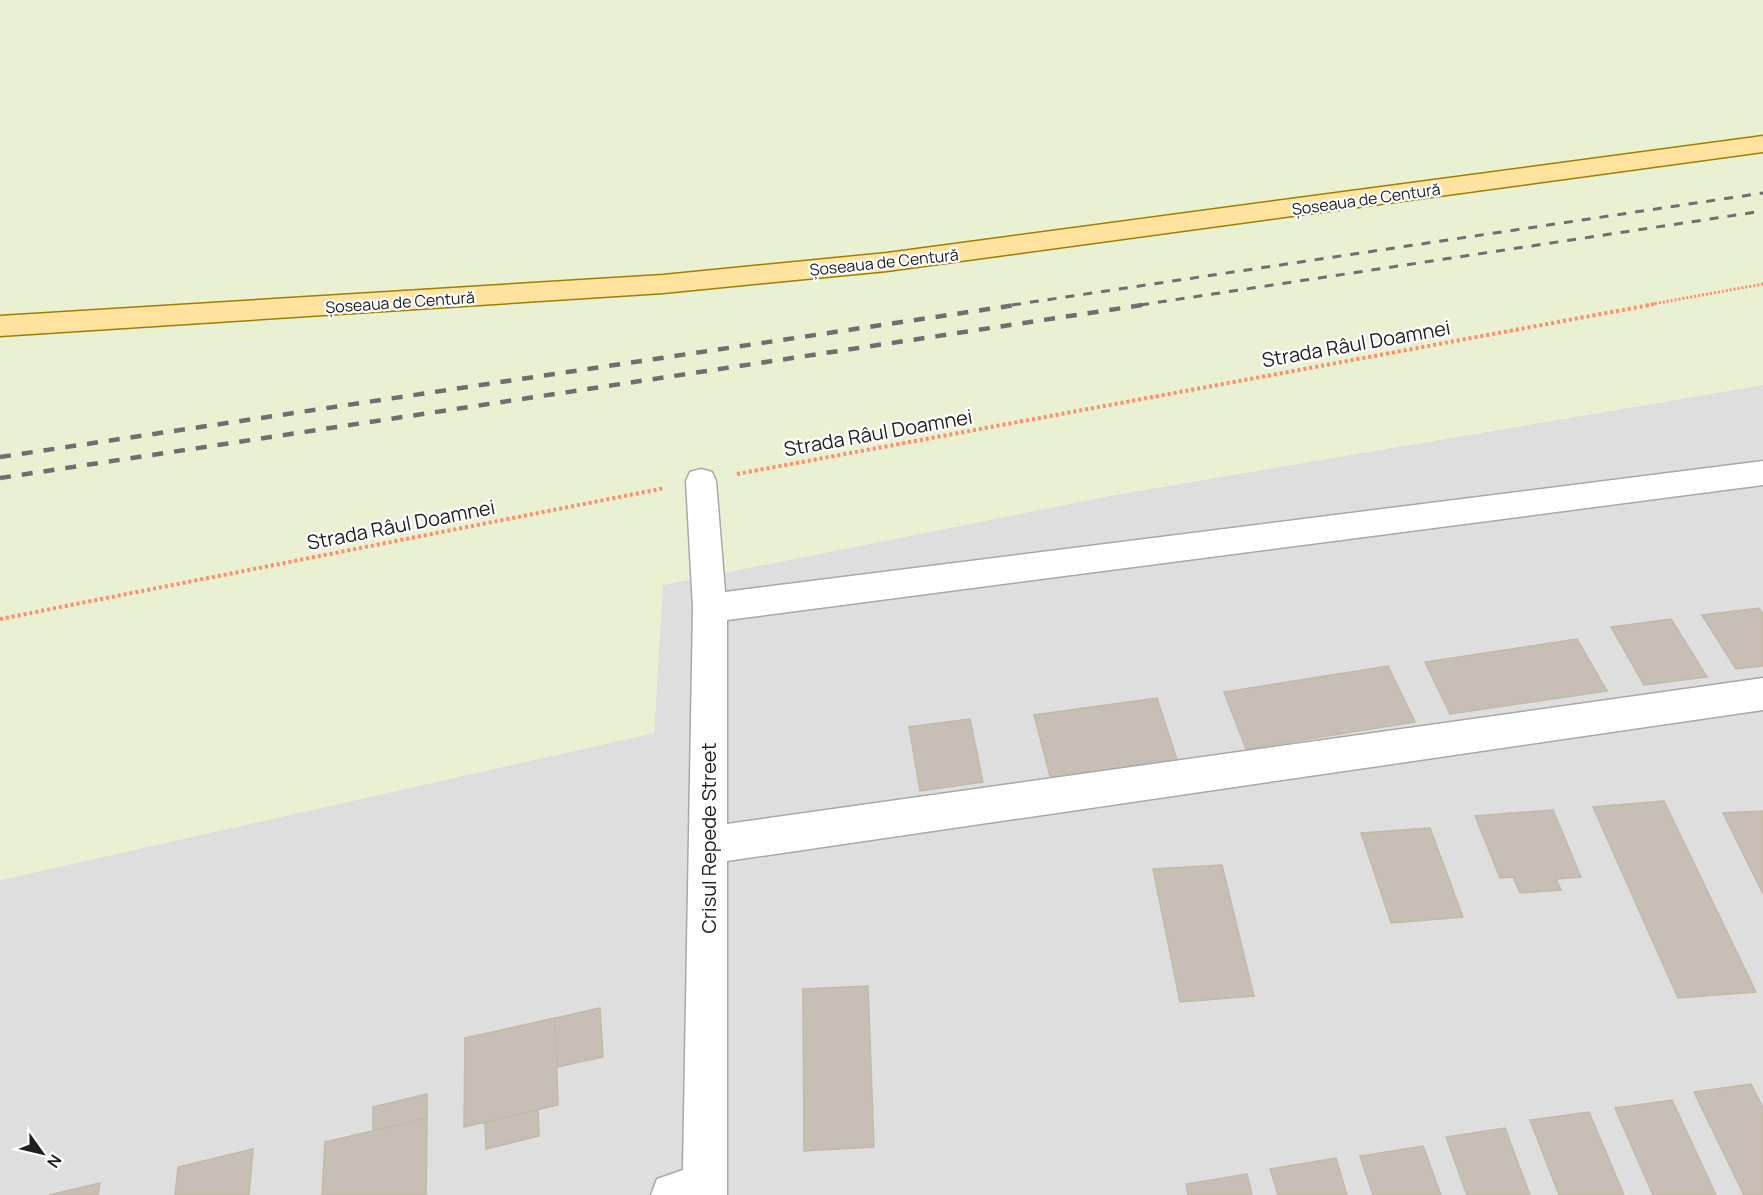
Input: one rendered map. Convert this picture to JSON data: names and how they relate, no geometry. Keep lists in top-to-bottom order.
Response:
{
  "streets": {
    "main road": ["Șoseaua de Centură"],
    "street": ["Crisul Repede Street"],
    "path": ["Strada Râul Doamnei"]
  },
  "crossings": [
    ["Strada Râul Doamnei", "Crisul Repede Street"]
  ],
  "north": "bottom right"
}
